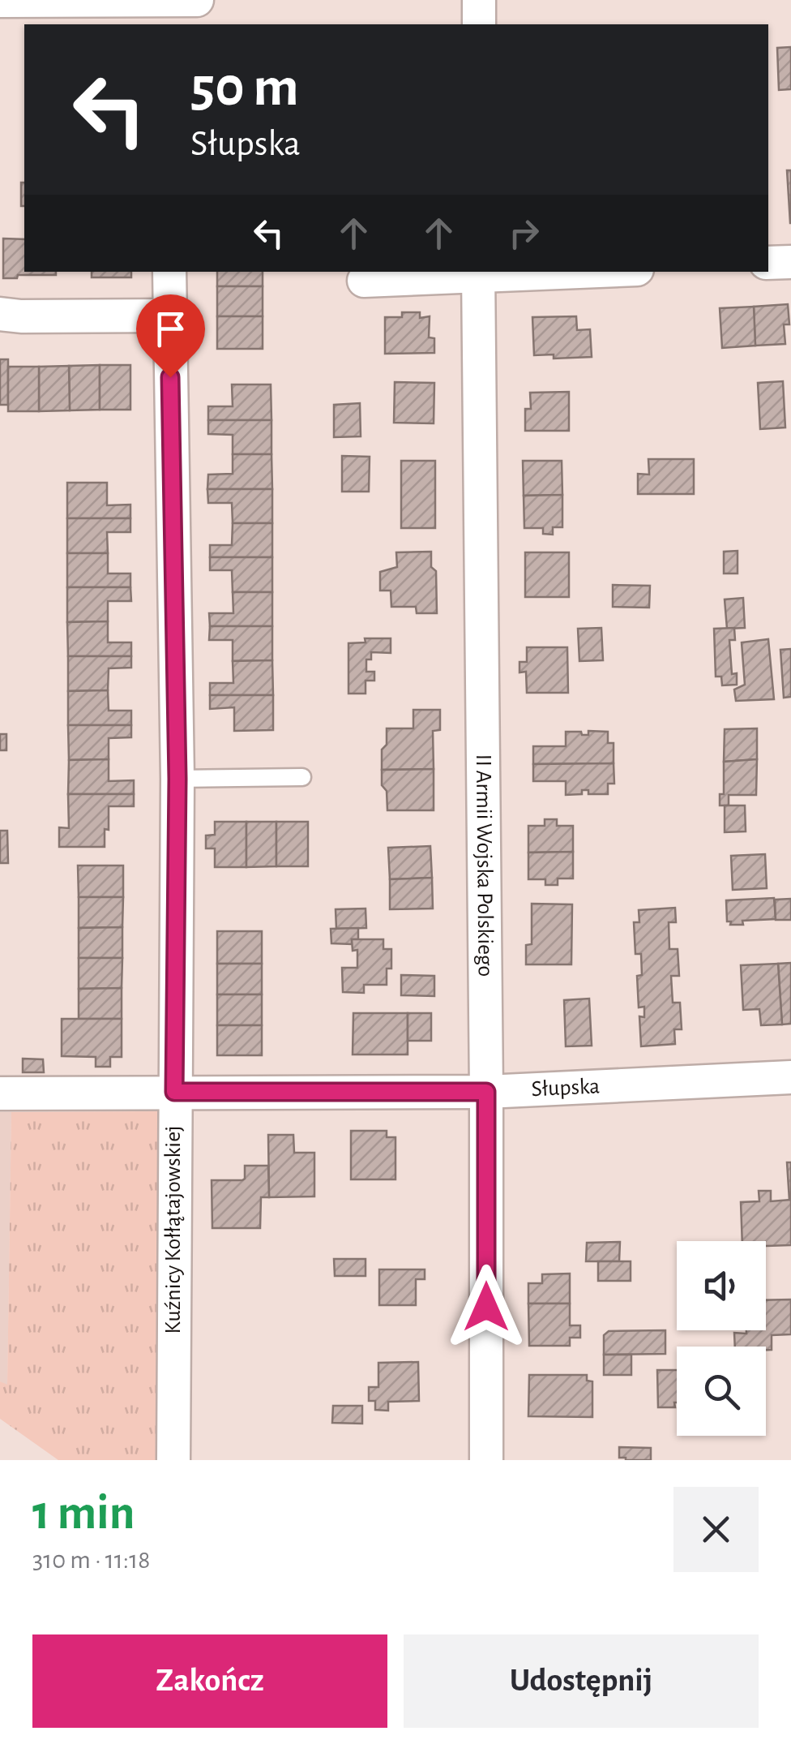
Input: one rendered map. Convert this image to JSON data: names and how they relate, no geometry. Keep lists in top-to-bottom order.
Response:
{
  "streets": {
    "street": ["II Armii Wojska Polskiego", "Słupska", "Kuźnicy Kołłątajowskiej"]
  },
  "crossings": [
    ["II Armii Wojska Polskiego", "Słupska"],
    ["Słupska", "Kuźnicy Kołłątajowskiej"]
  ],
  "page": {
    "turn": ["50 m", "Słupska"],
    "heading": ["1 min", "310 m · 11:18"],
    "buttons": ["Zakończ", "Udostępnij"]
  }
}
